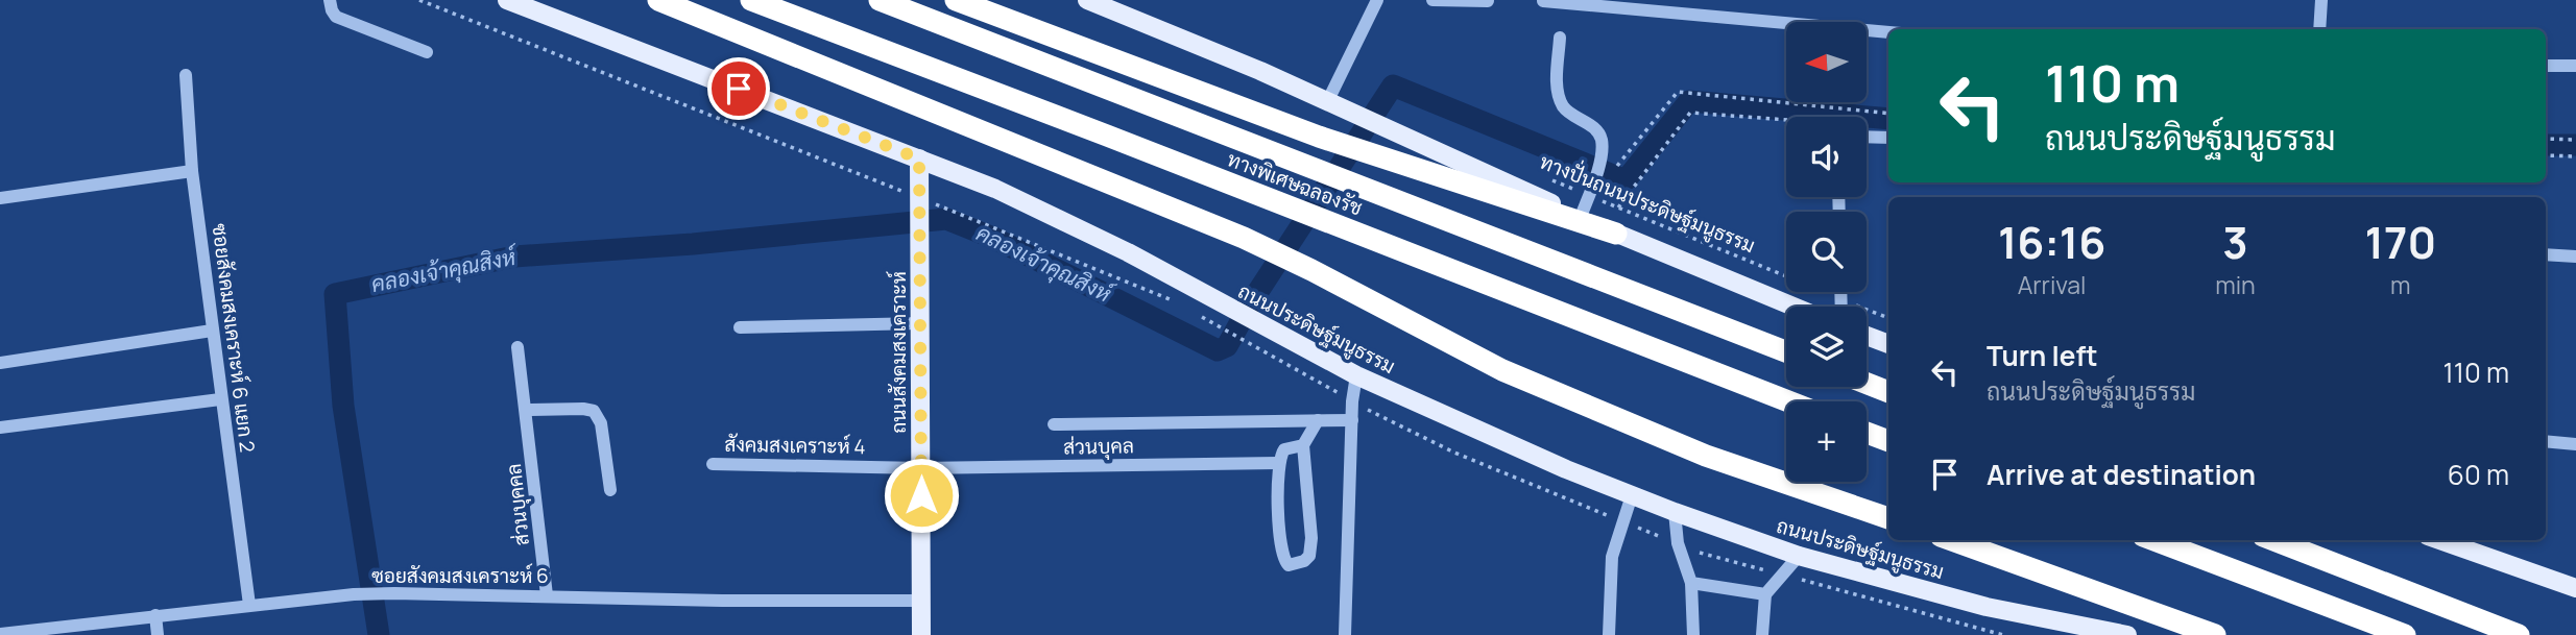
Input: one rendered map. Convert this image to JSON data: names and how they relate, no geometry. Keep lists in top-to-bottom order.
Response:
{
  "streets": {
    "highway": ["ทางพิเศษฉลองรัช"],
    "main road": ["ถนนประดิษฐ์มนูธรรม", "ถนนสังคมสงเคราะห์"],
    "street": [
      "ซอยสังคมสงเคราะห์ 6 แยก 2",
      "สังคมสงเคราะห์ 4",
      "ส่วนบุคล",
      "ส่วนบุคคล",
      "ซอยสังคมสงเคราะห์ 6"
    ],
    "path": ["ทางปั่นถนนประดิษฐ์มนูธรรม"]
  },
  "crossings": [
    ["ถนนประดิษฐ์มนูธรรม", "ถนนสังคมสงเคราะห์"],
    ["ซอยสังคมสงเคราะห์ 6 แยก 2", "ซอยสังคมสงเคราะห์ 6"],
    ["ถนนสังคมสงเคราะห์", "สังคมสงเคราะห์ 4"],
    ["ถนนสังคมสงเคราะห์", "ส่วนบุคล"],
    ["ถนนสังคมสงเคราะห์", "ซอยสังคมสงเคราะห์ 6"],
    ["สังคมสงเคราะห์ 4", "ส่วนบุคล"],
    ["ส่วนบุคคล", "ซอยสังคมสงเคราะห์ 6"]
  ],
  "water": ["คลองเจ้าคุณสิงห์"],
  "north": "left",
  "page": {
    "map_buttons": "+",
    "turn": ["110 m", "ถนนประดิษฐ์มนูธรรม"],
    "eta": [
      "16:16",
      "Arrival",
      "3",
      "min",
      "170",
      "m"
    ],
    "list": [
      {
        "name": "Turn left",
        "note": "ถนนประดิษฐ์มนูธรรม",
        "value": "110 m"
      },
      {
        "name": "Arrive at destination",
        "value": "60 m"
      }
    ]
  }
}
